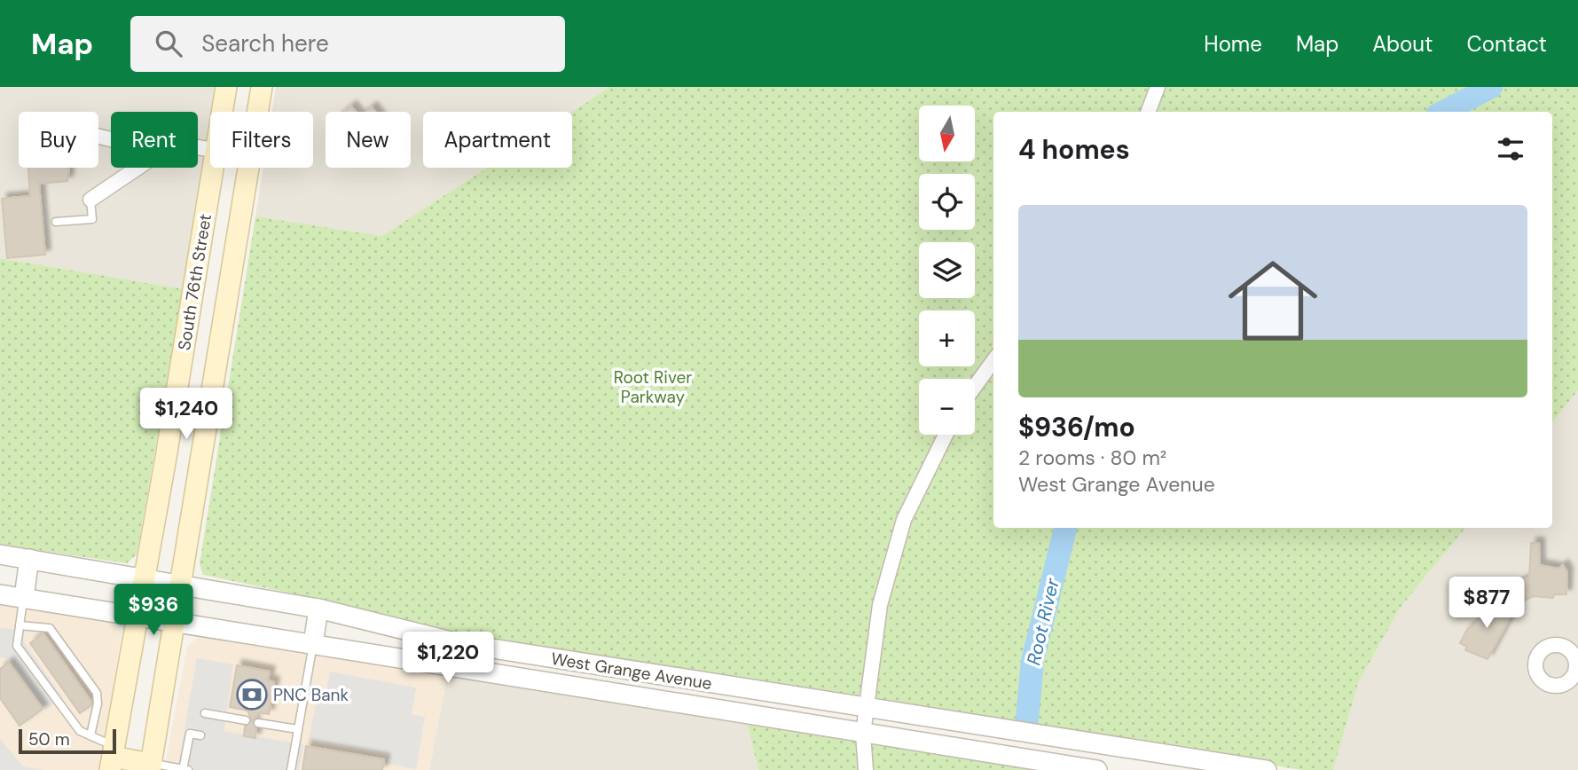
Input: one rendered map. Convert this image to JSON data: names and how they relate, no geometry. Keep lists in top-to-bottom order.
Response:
{
  "streets": {
    "main road": ["South 76th Street"],
    "street": ["West Grange Avenue"]
  },
  "crossings": [
    ["South 76th Street", "West Grange Avenue"]
  ],
  "water": ["Root River"],
  "parks": ["Root River Parkway"],
  "places": {
    "bank": ["PNC Bank"]
  },
  "scale_bar": "50 m",
  "north": "bottom",
  "page": {
    "header": "Map",
    "search": "Search here",
    "nav": [
      "Home",
      "Map",
      "About",
      "Contact"
    ],
    "map_buttons": ["+", "−"],
    "chip": [
      "Buy",
      "Rent",
      "Filters",
      "New",
      "Apartment"
    ],
    "heading": "4 homes",
    "list": [
      {
        "name": "$936/mo",
        "note": "2 rooms · 80 m² · West Grange Avenue"
      }
    ],
    "price": [
      "$1,240",
      "$877",
      "$936",
      "$1,220"
    ],
    "scale": "50 m"
  }
}
